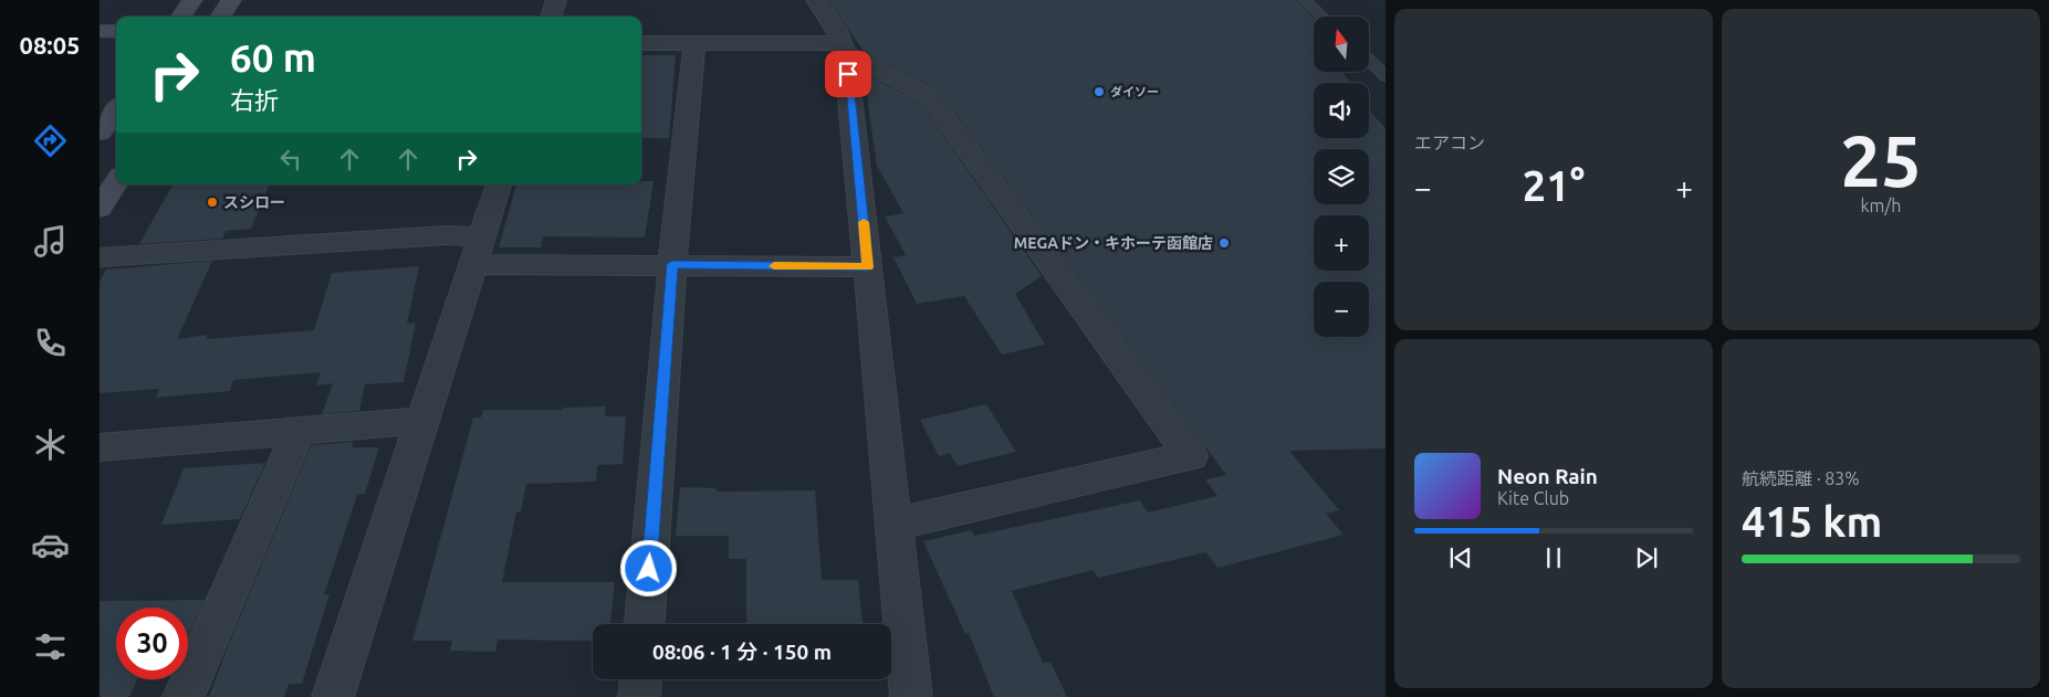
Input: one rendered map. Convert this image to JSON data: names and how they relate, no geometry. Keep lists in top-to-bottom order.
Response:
{
  "places": ["ダイソー", "スシロー", "MEGAドン・キホーテ函館店"],
  "north": "top",
  "page": {
    "tabs": "08:05",
    "tile": [
      "エアコン",
      ["25", "km/h"],
      ["航続距離 · 83%", "415 km"]
    ],
    "map_buttons": ["+", "−"],
    "turn": ["60 m", "右折"],
    "heat": ["−", "21°", "+"],
    "song": ["Neon Rain", "Kite Club"],
    "limit": "30",
    "trip": "08:06 · 1 分 · 150 m"
  }
}
